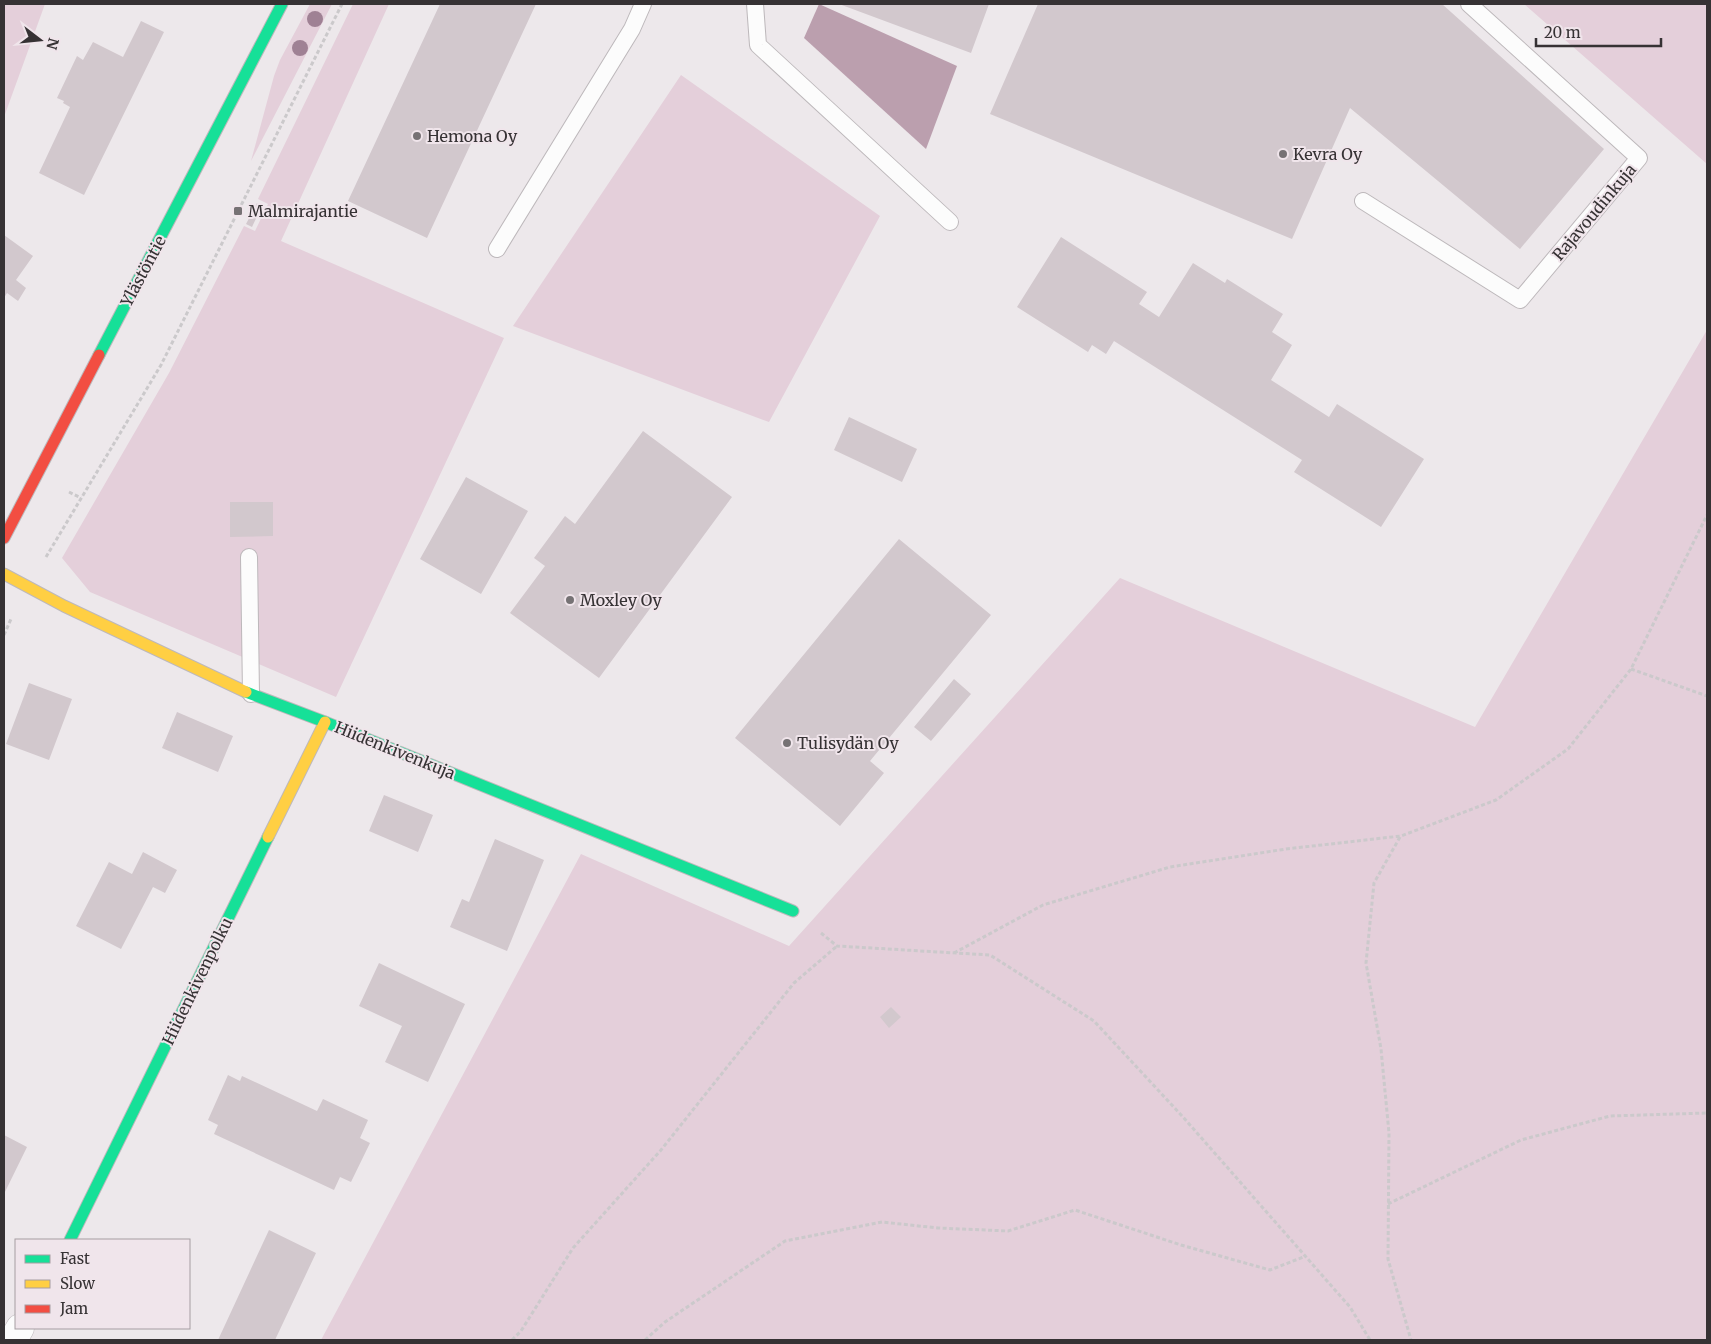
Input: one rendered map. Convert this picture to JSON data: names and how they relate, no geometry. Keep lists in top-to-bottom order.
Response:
{
  "streets": {
    "street": ["Ylästöntie", "Hiidenkivenkuja", "Hiidenkivenpolku"],
    "lane": ["Rajavoudinkuja"]
  },
  "crossings": [
    ["Hiidenkivenkuja", "Hiidenkivenpolku"]
  ],
  "places": {
    "other": [
      "Hemona Oy",
      "Kevra Oy",
      "Moxley Oy",
      "Tulisydän Oy"
    ],
    "transit": ["Malmirajantie"]
  },
  "legend": ["Fast", "Slow", "Jam"],
  "scale_bar": "20 m",
  "north": "right"
}
